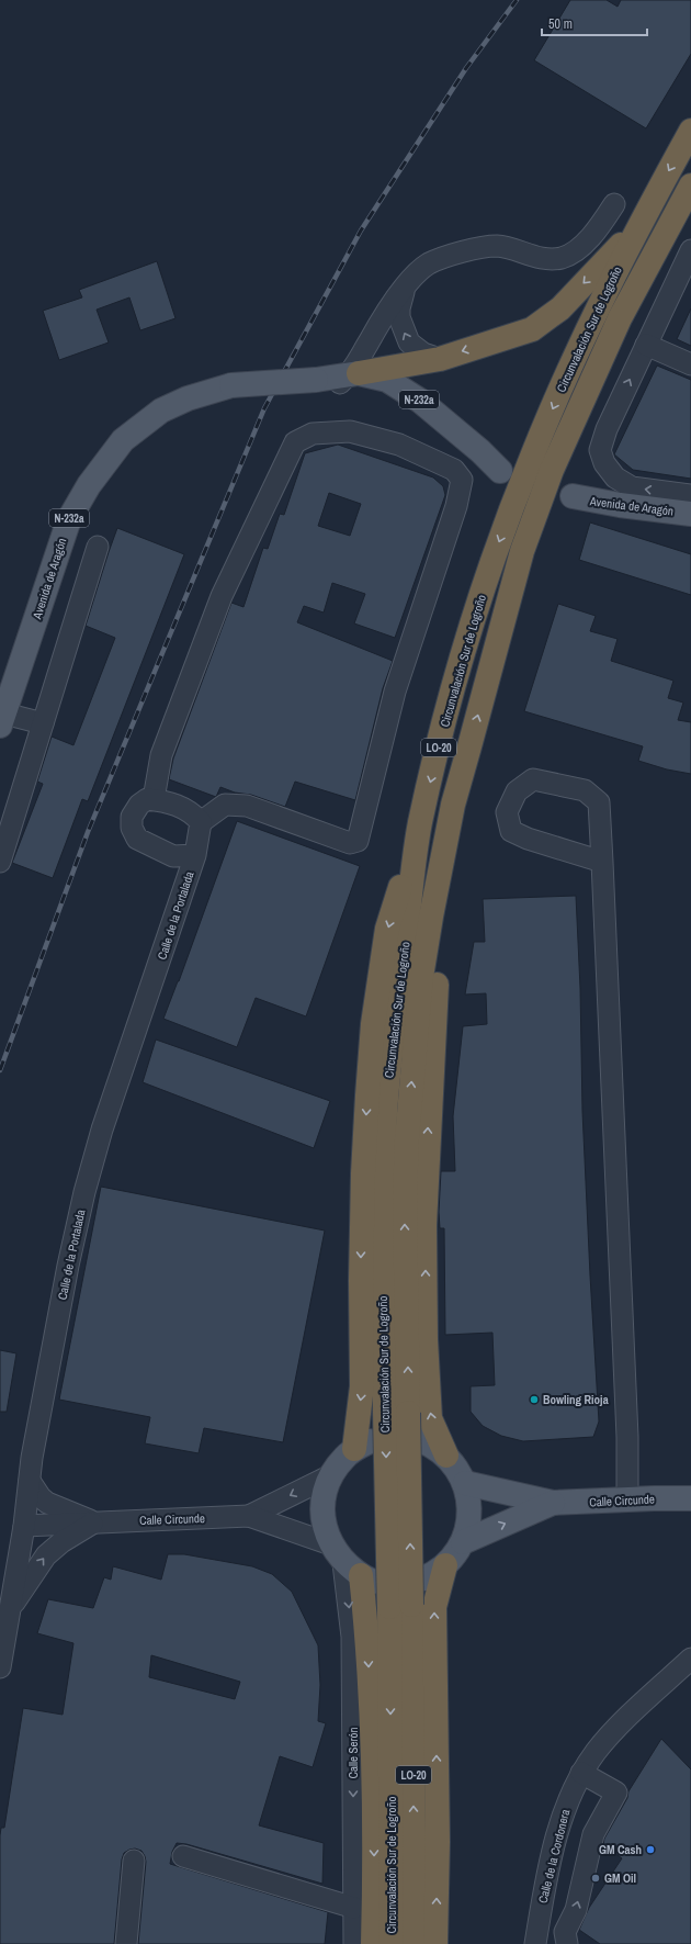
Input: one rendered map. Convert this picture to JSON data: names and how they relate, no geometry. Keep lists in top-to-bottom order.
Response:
{
  "streets": {
    "highway": ["Circunvalación Sur de Logroño", "LO-20"],
    "main road": ["N-232a", "Avenida de Aragón", "Calle Circunde"],
    "street": ["Calle de la Portalada", "Calle Serón", "Calle de la Cordonera"]
  },
  "crossings": [
    ["Calle de la Portalada", "Calle Circunde"],
    ["Calle Circunde", "Calle Serón"]
  ],
  "one_way": ["Calle Serón"],
  "places": ["Bowling Rioja", "GM Cash", "GM Oil"],
  "scale_bar": "50 m"
}
